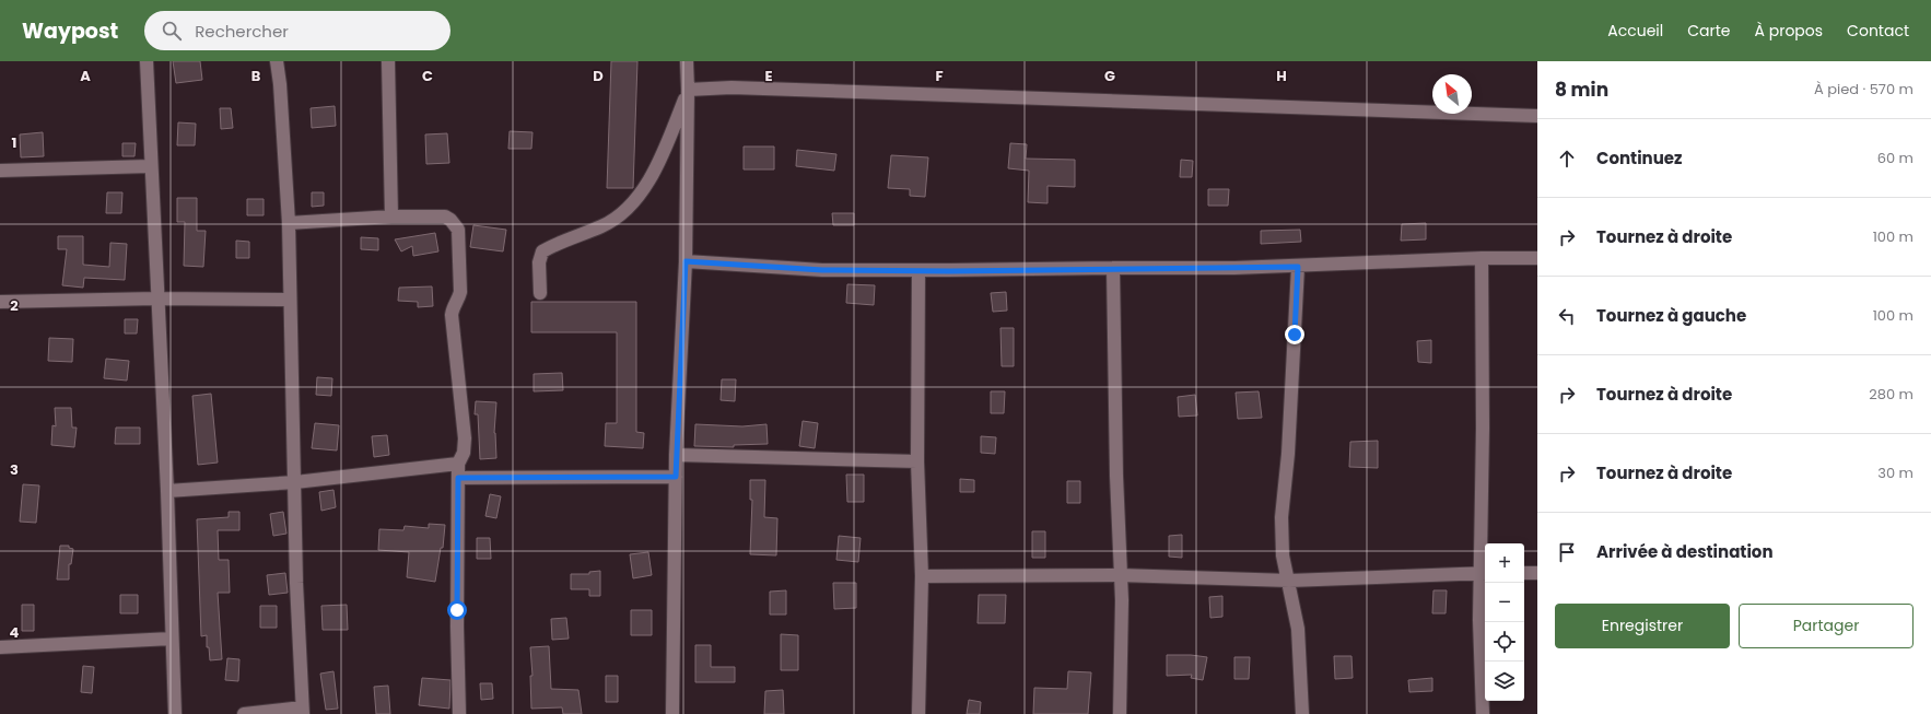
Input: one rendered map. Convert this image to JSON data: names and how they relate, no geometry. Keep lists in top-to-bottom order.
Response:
{
  "north": "top left",
  "page": {
    "header": "Waypost",
    "search": "Rechercher",
    "nav": [
      "Accueil",
      "Carte",
      "À propos",
      "Contact"
    ],
    "heading": ["8 min", "À pied · 570 m"],
    "list": [
      ["Continuez", "60 m"],
      ["Tournez à droite", "100 m"],
      ["Tournez à gauche", "100 m"],
      ["Tournez à droite", "280 m"],
      ["Tournez à droite", "30 m"],
      "Arrivée à destination"
    ],
    "map_buttons": ["+", "−"],
    "buttons": ["Enregistrer", "Partager"]
  },
  "grid": {
    "columns": [
      "A",
      "B",
      "C",
      "D",
      "E",
      "F",
      "G",
      "H"
    ],
    "rows": [
      "1",
      "2",
      "3",
      "4"
    ]
  }
}
